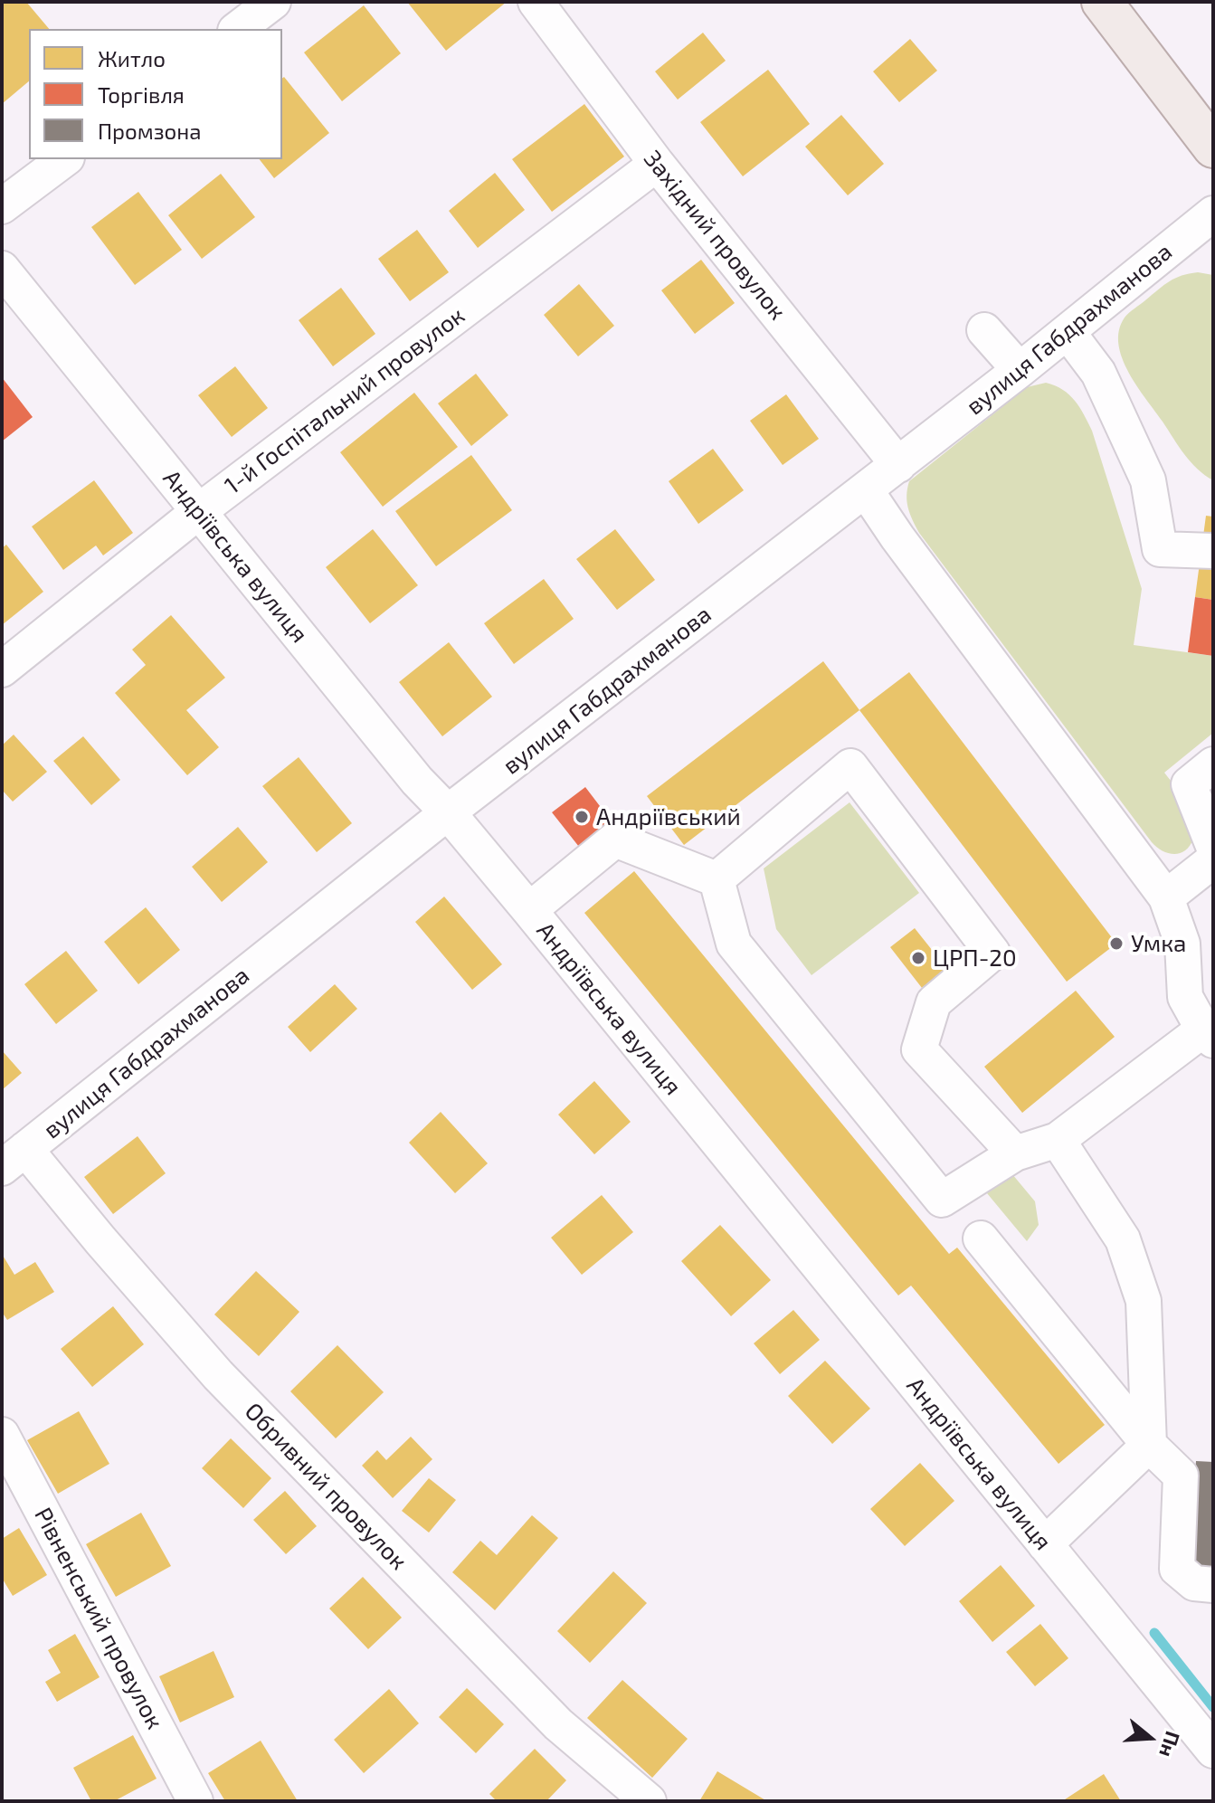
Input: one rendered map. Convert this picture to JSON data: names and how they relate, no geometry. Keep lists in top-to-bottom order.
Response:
{
  "streets": {
    "street": [
      "Західний провулок",
      "вулиця Габдрахманова",
      "1-й Госпітальний провулок",
      "Андріївська вулиця",
      "Обривний провулок",
      "Рівненський провулок"
    ]
  },
  "crossings": [
    ["Західний провулок", "вулиця Габдрахманова"],
    ["Західний провулок", "1-й Госпітальний провулок"],
    ["вулиця Габдрахманова", "Андріївська вулиця"],
    ["вулиця Габдрахманова", "Обривний провулок"],
    ["1-й Госпітальний провулок", "Андріївська вулиця"]
  ],
  "places": ["Андріївський", "Умка", "ЦРП-20"],
  "legend": ["Житло", "Торгівля", "Промзона"],
  "north": "right"
}
